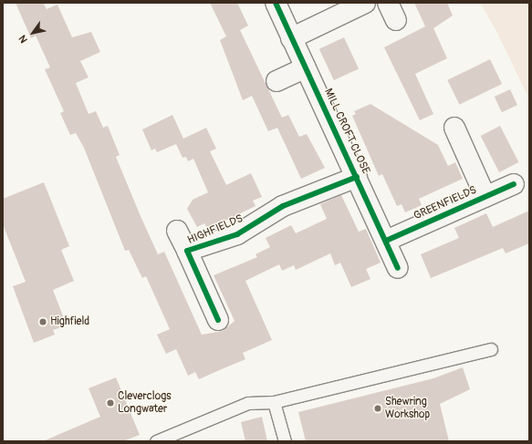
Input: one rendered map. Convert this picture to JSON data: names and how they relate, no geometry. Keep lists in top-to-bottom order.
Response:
{
  "streets": {
    "street": ["MILL CROFT CLOSE", "GREENFIELDS", "HIGHFIELDS"]
  },
  "crossings": [
    ["MILL CROFT CLOSE", "GREENFIELDS"],
    ["MILL CROFT CLOSE", "HIGHFIELDS"]
  ],
  "places": ["Highfield", "Cleverclogs Longwater", "Shewring Workshop"],
  "north": "bottom left"
}
